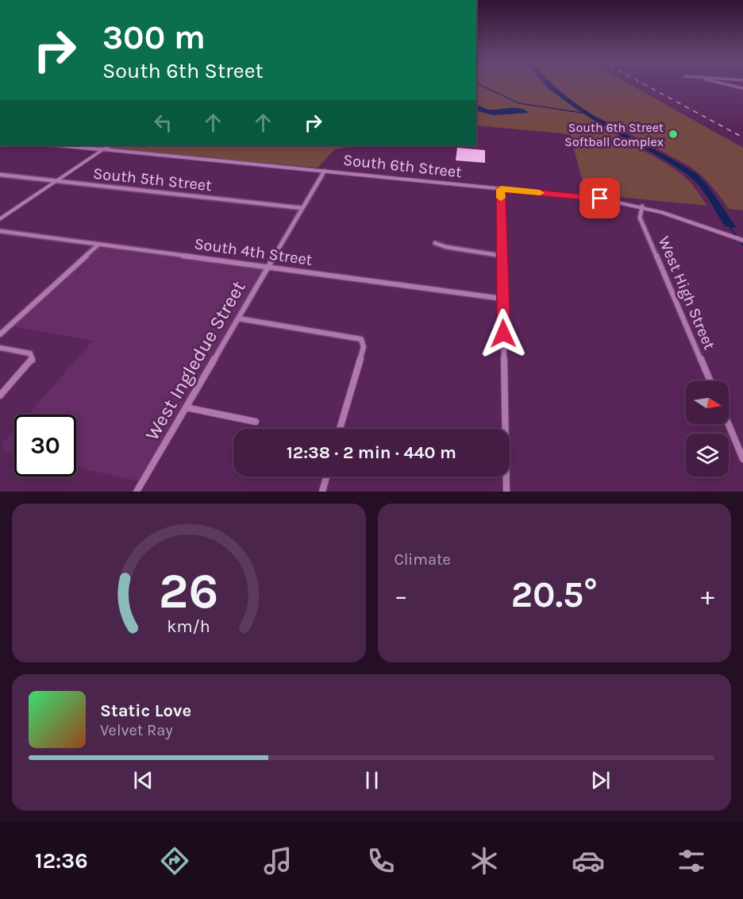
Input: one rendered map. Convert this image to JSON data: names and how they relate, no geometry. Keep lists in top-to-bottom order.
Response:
{
  "streets": {
    "main road": ["South 6th Street"],
    "street": [
      "South 5th Street",
      "South 4th Street",
      "West High Street",
      "West Ingledue Street"
    ]
  },
  "crossings": [
    ["South 6th Street", "West High Street"],
    ["South 6th Street", "West Ingledue Street"],
    ["South 5th Street", "West Ingledue Street"],
    ["South 4th Street", "West Ingledue Street"]
  ],
  "places": ["South 6th Street Softball Complex"],
  "north": "right",
  "page": {
    "turn": ["300 m", "South 6th Street"],
    "limit": "30",
    "trip": "12:38 · 2 min · 440 m",
    "tile": "Climate",
    "heat": ["−", "20.5°", "+"],
    "song": ["Static Love", "Velvet Ray"],
    "tabs": "12:36",
    "gauge": ["26", "km/h"]
  }
}
